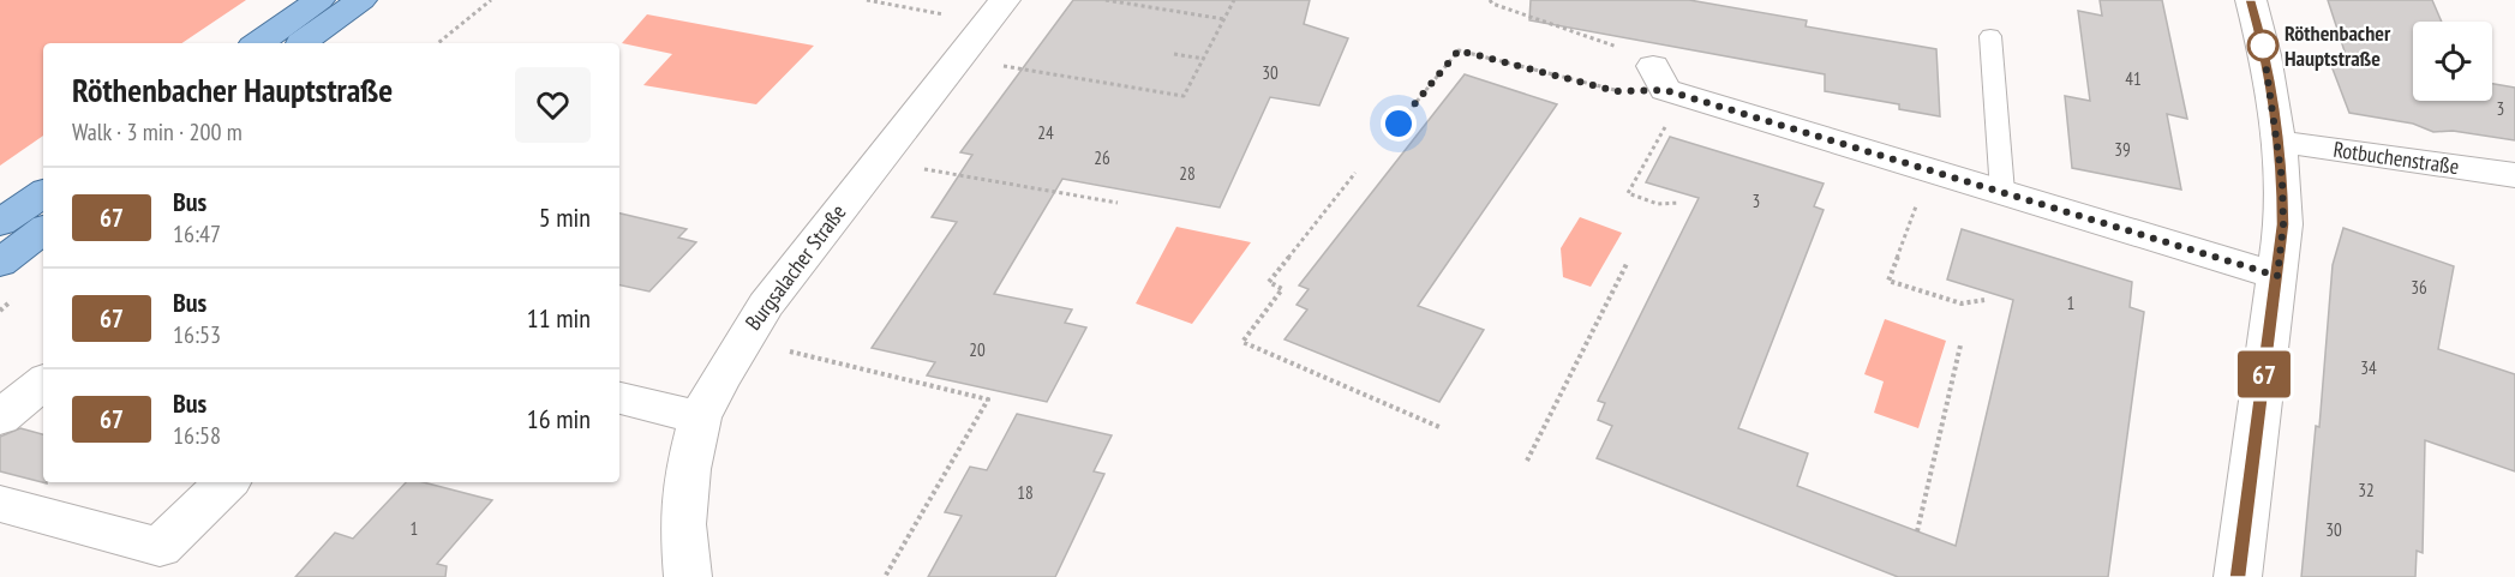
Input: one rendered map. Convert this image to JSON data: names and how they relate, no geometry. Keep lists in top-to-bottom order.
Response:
{
  "streets": {
    "street": ["Rotbuchenstraße", "Burgsalacher Straße"]
  },
  "places": ["Röthenbacher Hauptstraße"],
  "lines": ["bus line 67"],
  "house_numbers": [
    "30",
    "41",
    "3",
    "24",
    "39",
    "26",
    "28",
    "3",
    "36",
    "1",
    "20",
    "34",
    "32",
    "18",
    "1",
    "30"
  ],
  "page": {
    "on_map": "67",
    "heading": ["Röthenbacher Hauptstraße", "Walk · 3 min · 200 m"],
    "list": [
      {
        "mark": "67",
        "name": "Bus",
        "note": "16:47",
        "value": "5 min"
      },
      {
        "mark": "67",
        "name": "Bus",
        "note": "16:53",
        "value": "11 min"
      },
      {
        "mark": "67",
        "name": "Bus",
        "note": "16:58",
        "value": "16 min"
      }
    ]
  }
}
